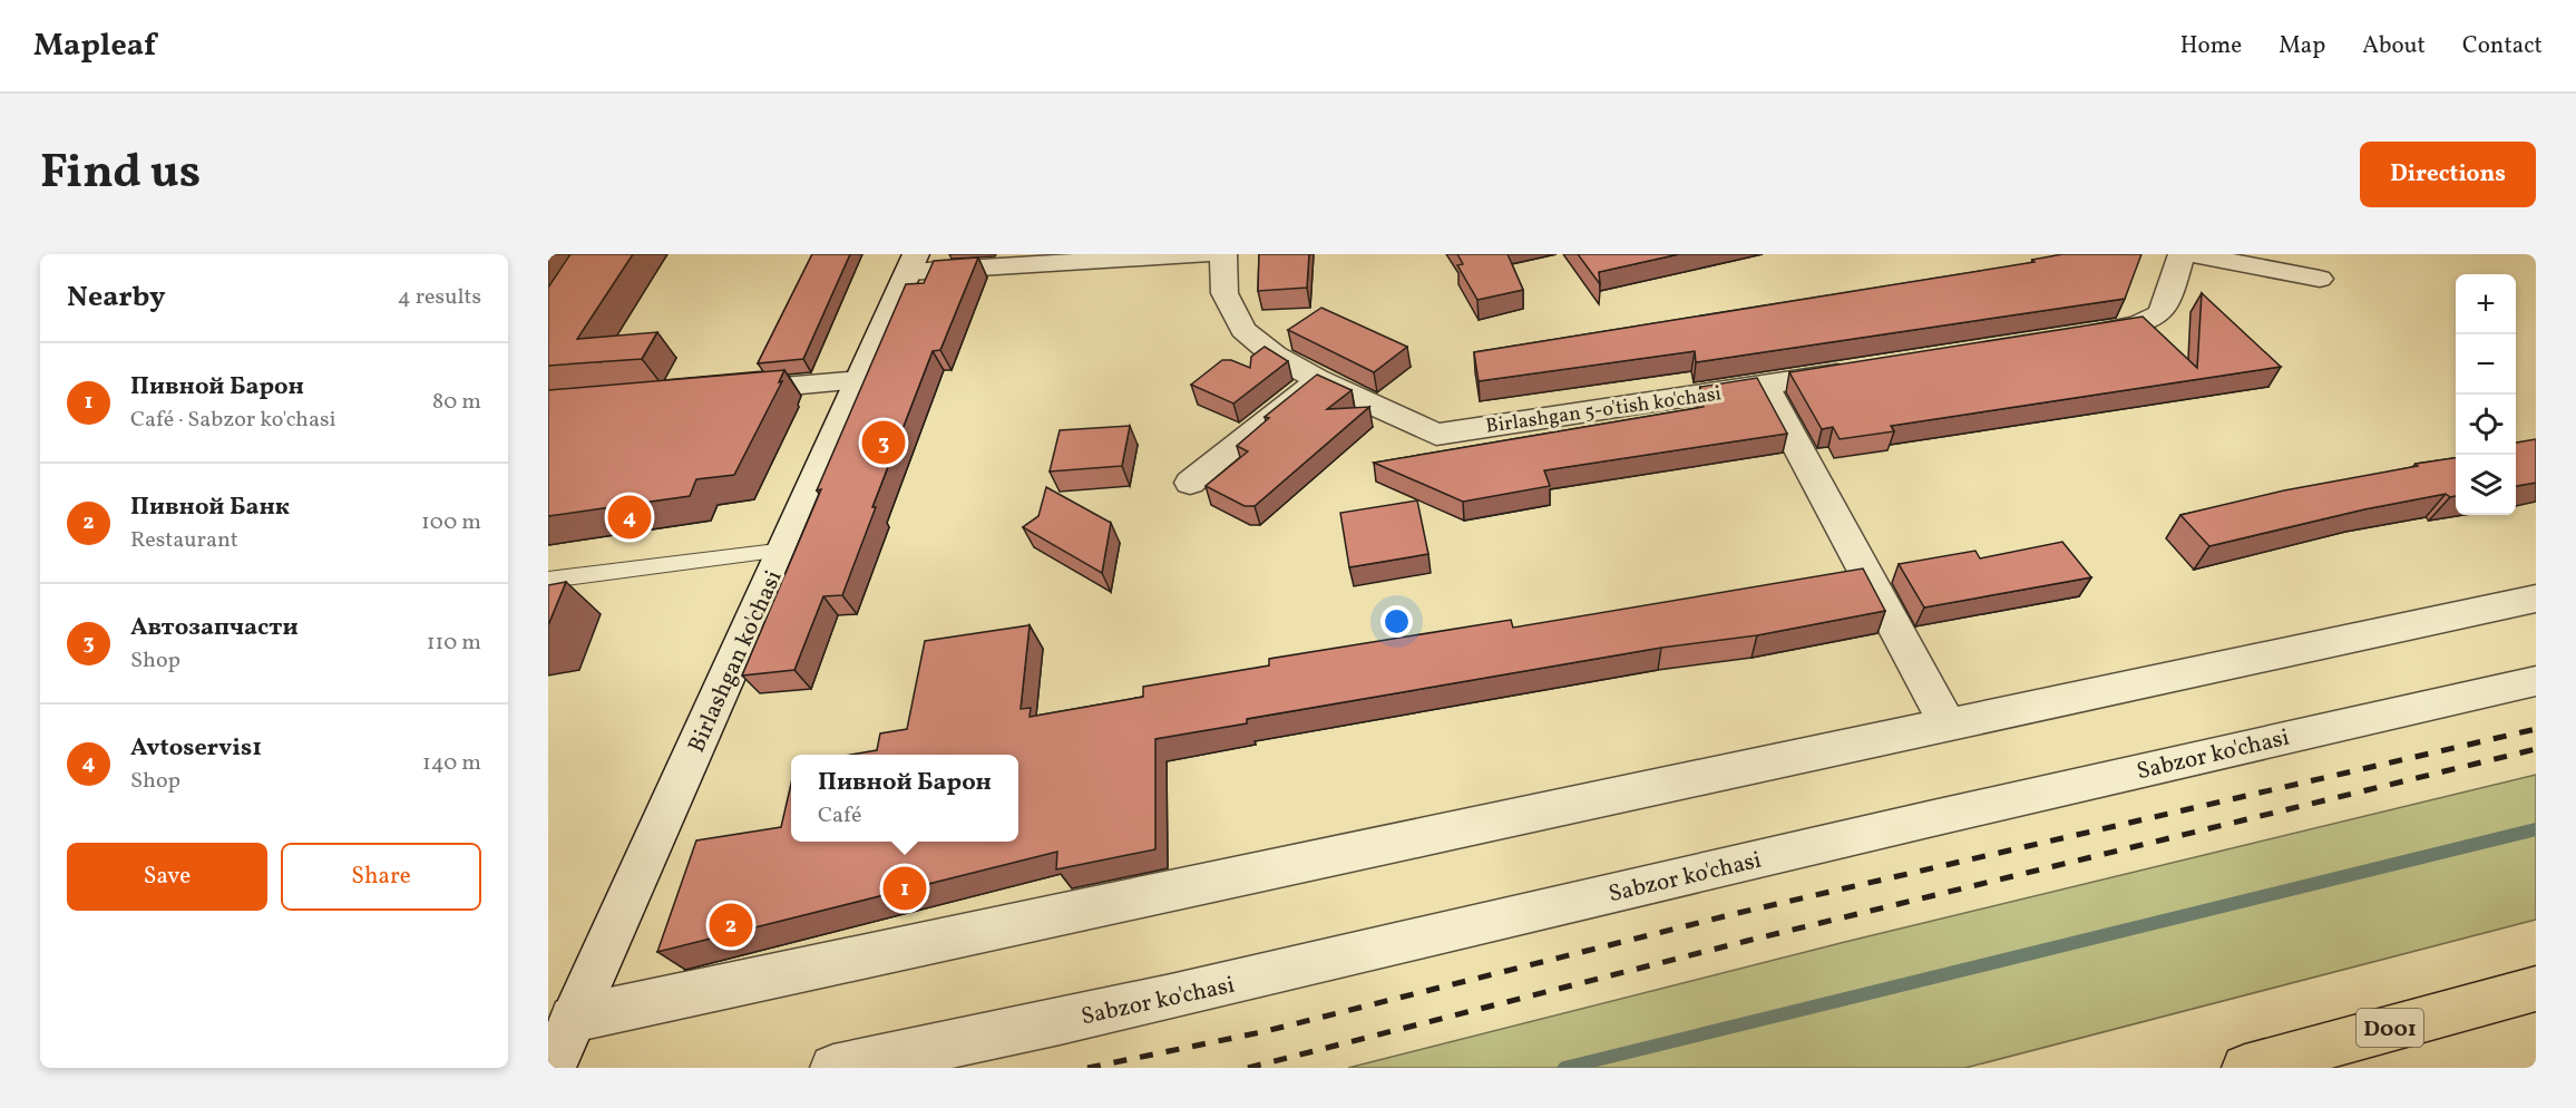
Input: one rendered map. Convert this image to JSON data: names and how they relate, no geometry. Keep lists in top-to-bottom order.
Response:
{
  "streets": {
    "highway": ["D001"],
    "street": ["Birlashgan 5-o'tish ko'chasi", "Birlashgan ko'chasi", "Sabzor ko'chasi"]
  },
  "page": {
    "header": "Mapleaf",
    "nav": [
      "Home",
      "Map",
      "About",
      "Contact"
    ],
    "title": "Find us",
    "buttons": [
      "Directions",
      ["Save", "Share"]
    ],
    "heading": ["Nearby", "4 results"],
    "map_buttons": ["+", "−"],
    "list": [
      {
        "mark": "1",
        "name": "Пивной Барон",
        "note": "Café · Sabzor ko'chasi",
        "value": "80 m"
      },
      {
        "mark": "2",
        "name": "Пивной Банк",
        "note": "Restaurant",
        "value": "100 m"
      },
      {
        "mark": "3",
        "name": "Автозапчасти",
        "note": "Shop",
        "value": "110 m"
      },
      {
        "mark": "4",
        "name": "Avtoservis1",
        "note": "Shop",
        "value": "140 m"
      }
    ],
    "pins": [
      "3",
      "4",
      "1",
      "2"
    ],
    "popup": ["Пивной Барон", "Café"]
  }
}
